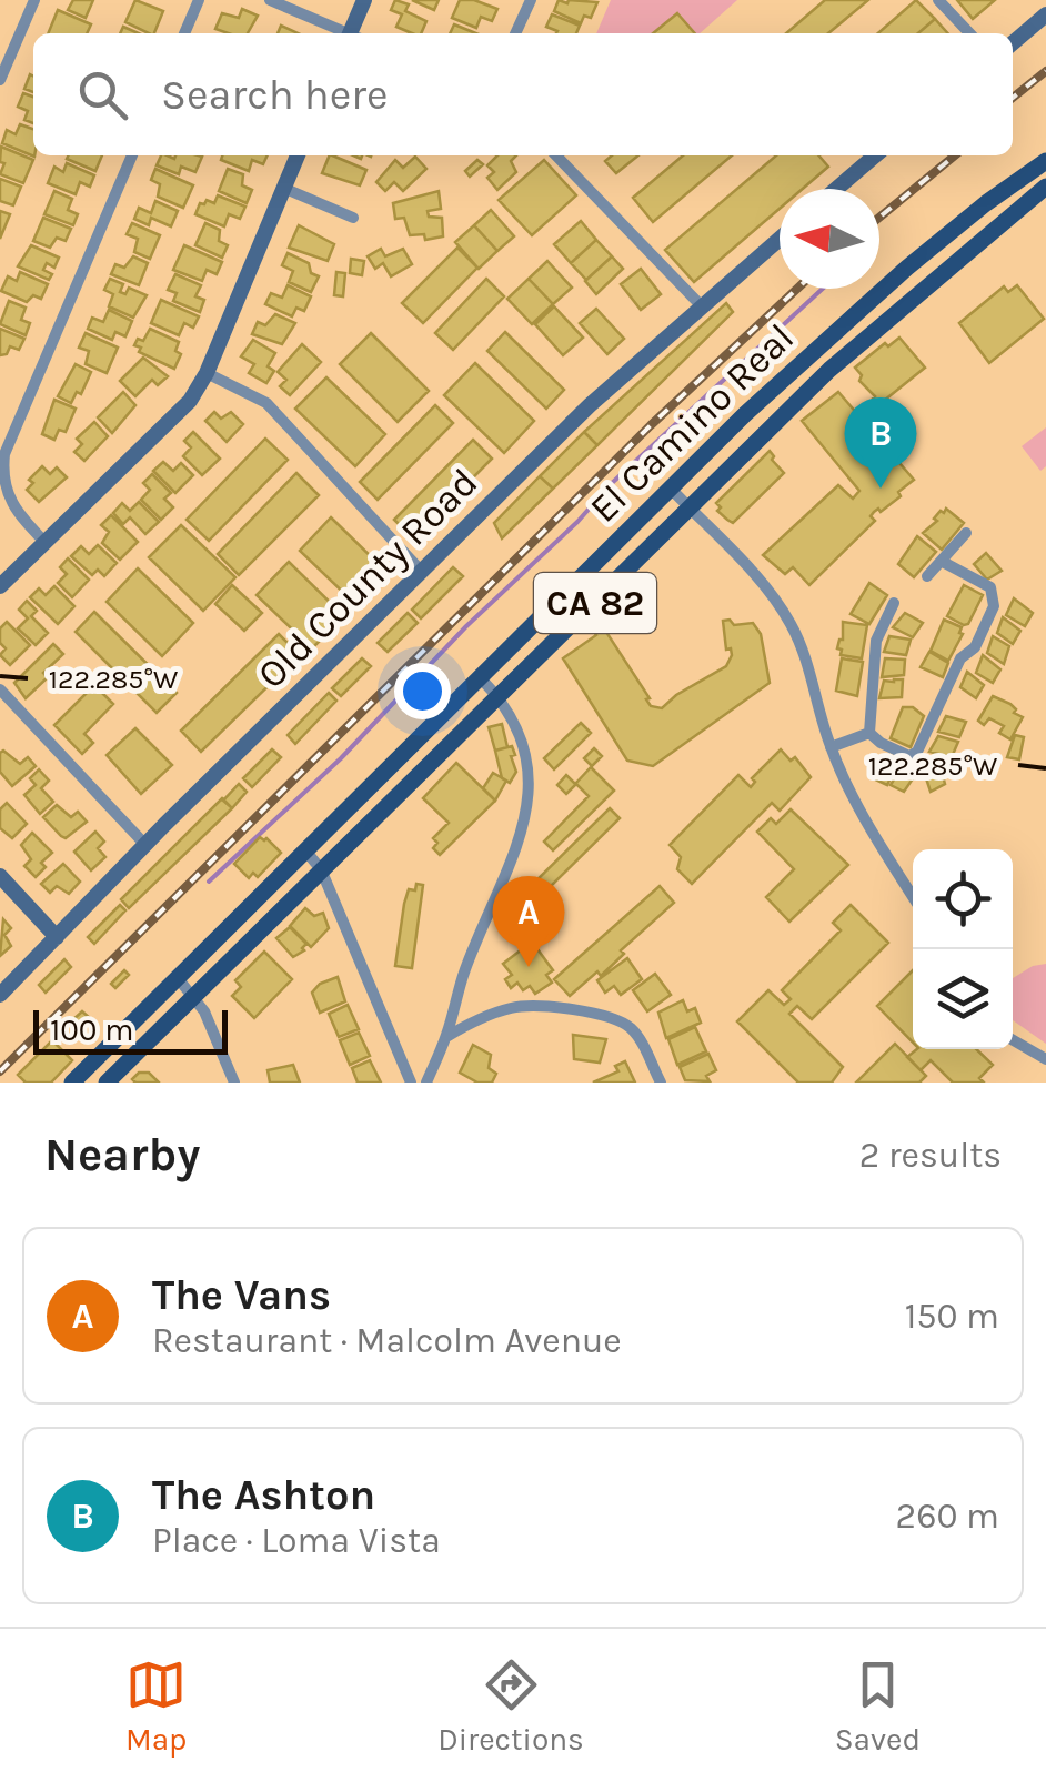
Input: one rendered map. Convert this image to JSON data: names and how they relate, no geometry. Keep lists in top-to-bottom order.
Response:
{
  "streets": {
    "main road": ["El Camino Real", "CA 82"],
    "street": ["Old County Road"]
  },
  "scale_bar": "100 m",
  "north": "left",
  "page": {
    "search": "Search here",
    "pins": ["B", "A"],
    "scale": "100 m",
    "heading": ["Nearby", "2 results"],
    "list": [
      {
        "mark": "A",
        "name": "The Vans",
        "note": "Restaurant · Malcolm Avenue",
        "value": "150 m"
      },
      {
        "mark": "B",
        "name": "The Ashton",
        "note": "Place · Loma Vista",
        "value": "260 m"
      }
    ],
    "nav": ["Map", "Directions", "Saved"]
  },
  "coordinates": ["122.285°W"]
}
